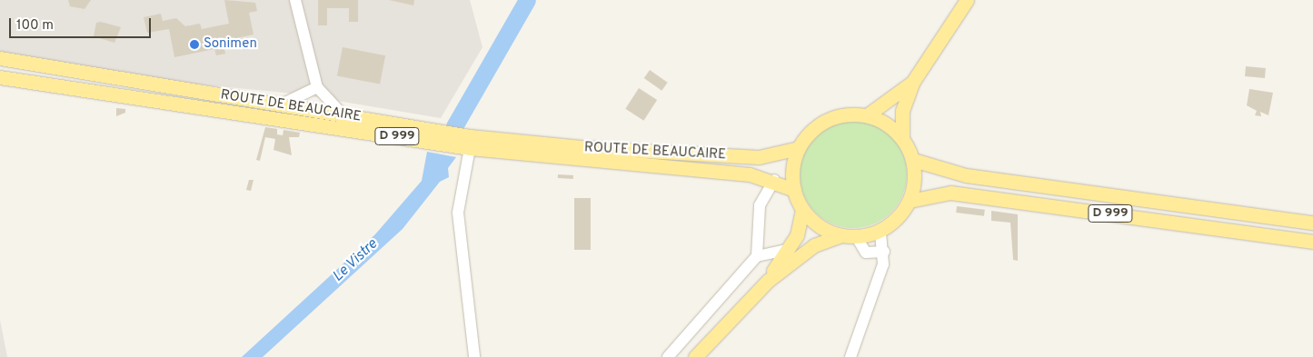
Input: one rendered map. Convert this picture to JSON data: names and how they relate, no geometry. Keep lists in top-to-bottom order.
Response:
{
  "streets": {
    "main road": ["ROUTE DE BEAUCAIRE", "D 999"]
  },
  "crossings": [
    ["ROUTE DE BEAUCAIRE", "D 999"]
  ],
  "water": ["Le Vistre"],
  "places": ["Sonimen"],
  "scale_bar": "100 m"
}
